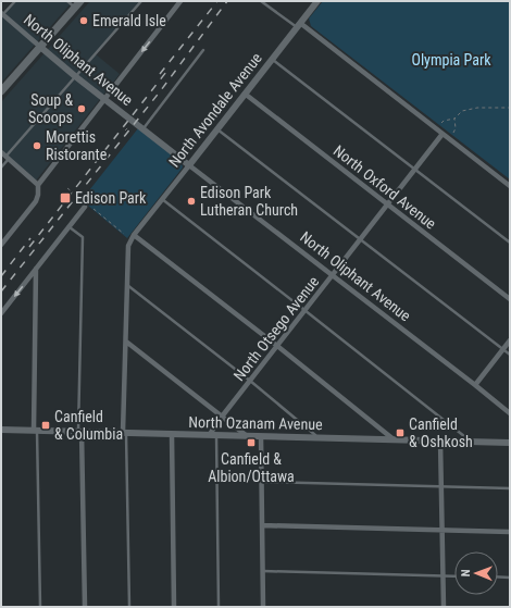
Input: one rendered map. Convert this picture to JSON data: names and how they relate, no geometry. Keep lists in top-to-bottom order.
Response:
{
  "streets": {
    "street": [
      "North Oliphant Avenue",
      "North Avondale Avenue",
      "North Oxford Avenue",
      "North Otsego Avenue",
      "North Ozanam Avenue"
    ]
  },
  "crossings": [
    ["North Oliphant Avenue", "North Avondale Avenue"],
    ["North Oliphant Avenue", "North Otsego Avenue"],
    ["North Avondale Avenue", "North Oxford Avenue"],
    ["North Oxford Avenue", "North Otsego Avenue"],
    ["North Otsego Avenue", "North Ozanam Avenue"]
  ],
  "parks": ["Olympia Park"],
  "places": {
    "other": [
      "Emerald Isle",
      "Soup & Scoops",
      "Morettis Ristorante",
      "Edison Park Lutheran Church"
    ],
    "transit": [
      "Edison Park",
      "Canfield & Columbia",
      "Canfield & Oshkosh",
      "Canfield & Albion/Ottawa"
    ]
  },
  "north": "left"
}
